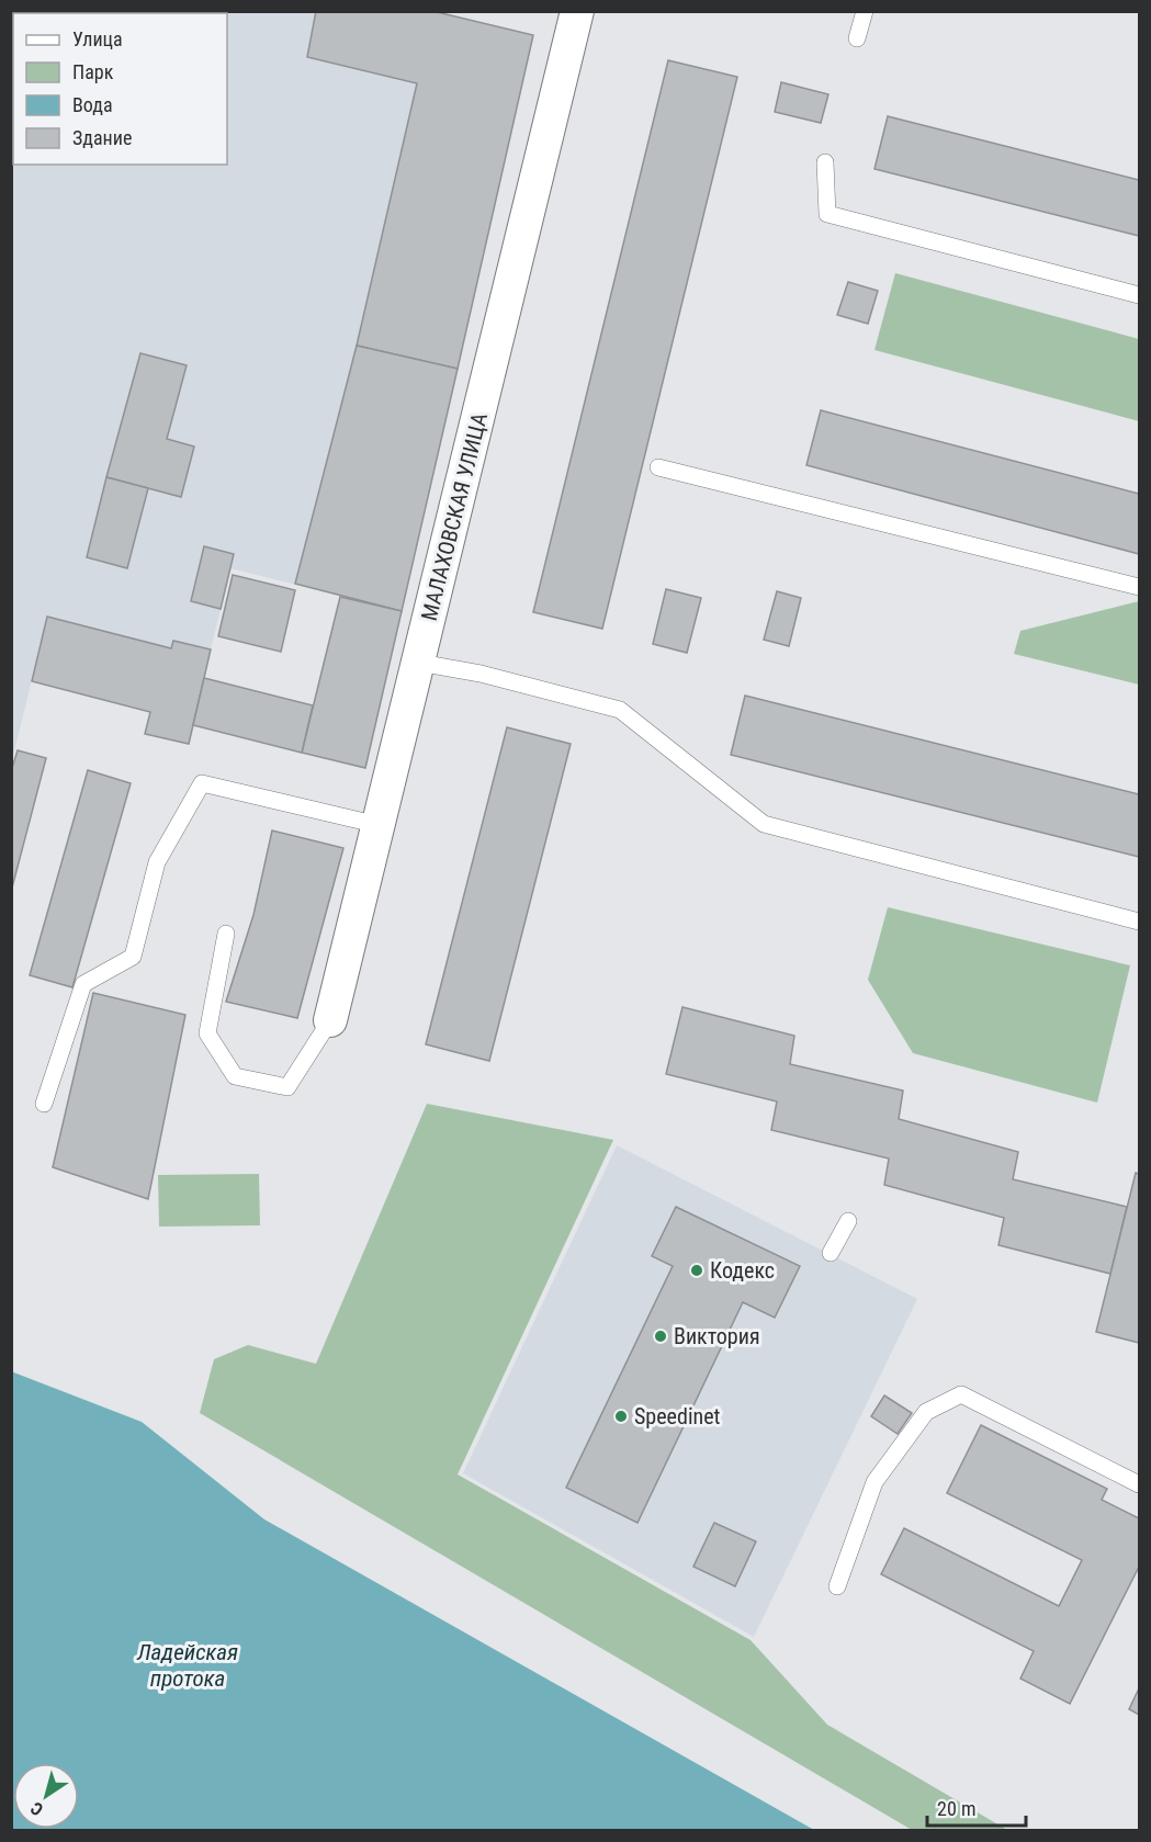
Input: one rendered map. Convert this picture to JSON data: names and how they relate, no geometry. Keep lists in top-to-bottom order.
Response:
{
  "streets": {
    "street": ["МАЛАХОВСКАЯ УЛИЦА"]
  },
  "water": ["Ладейская протока"],
  "places": ["Кодекс", "Виктория", "Speedinet"],
  "legend": [
    "Улица",
    "Парк",
    "Вода",
    "Здание"
  ],
  "scale_bar": "20 m",
  "north": "bottom left"
}
